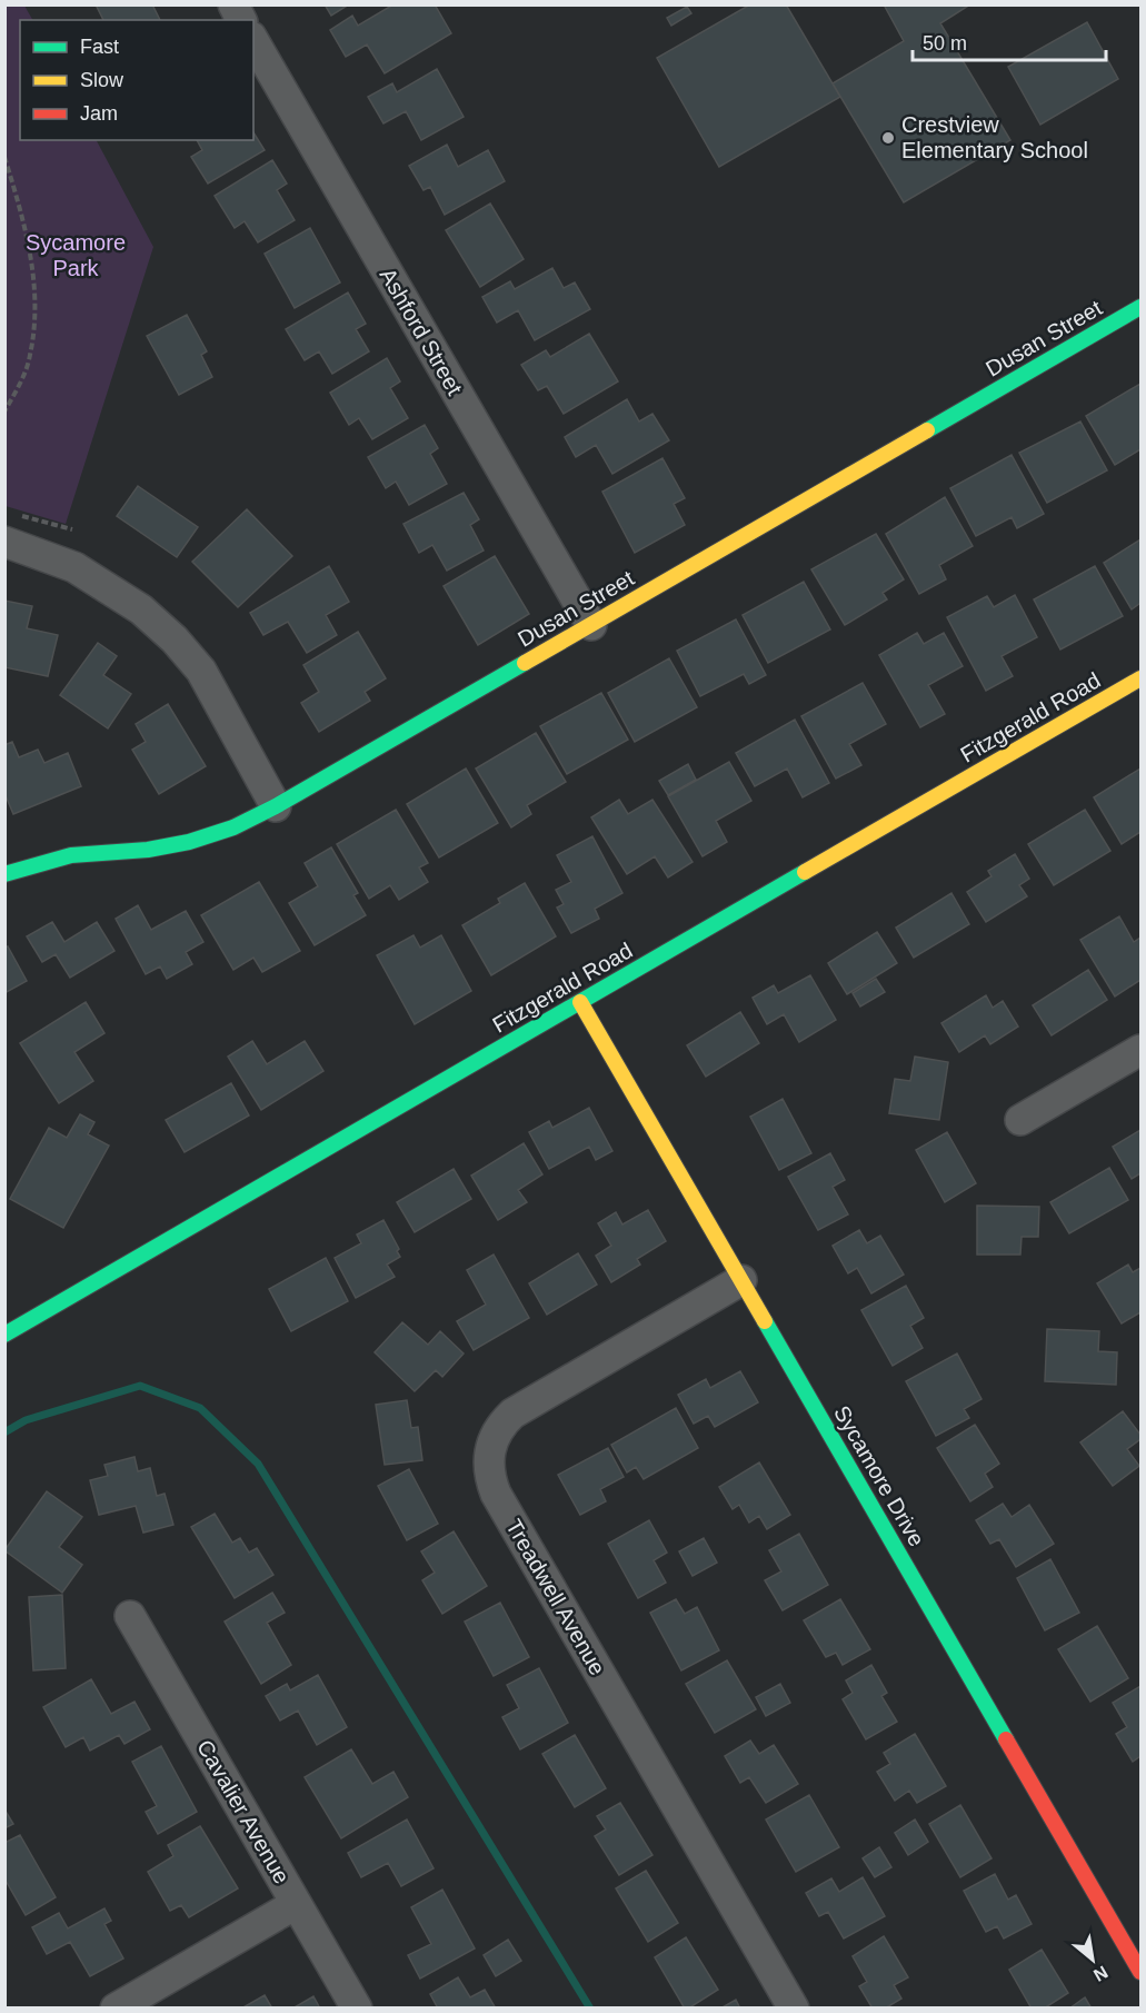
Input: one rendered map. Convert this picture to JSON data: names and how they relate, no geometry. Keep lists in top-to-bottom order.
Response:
{
  "streets": {
    "main road": ["Dusan Street", "Fitzgerald Road", "Sycamore Drive"],
    "street": ["Ashford Street", "Treadwell Avenue", "Cavalier Avenue"]
  },
  "crossings": [
    ["Ashford Street", "Dusan Street"],
    ["Fitzgerald Road", "Sycamore Drive"],
    ["Sycamore Drive", "Treadwell Avenue"]
  ],
  "parks": ["Sycamore Park"],
  "places": ["Crestview Elementary School"],
  "legend": ["Fast", "Slow", "Jam"],
  "scale_bar": "50 m",
  "north": "bottom right"
}
